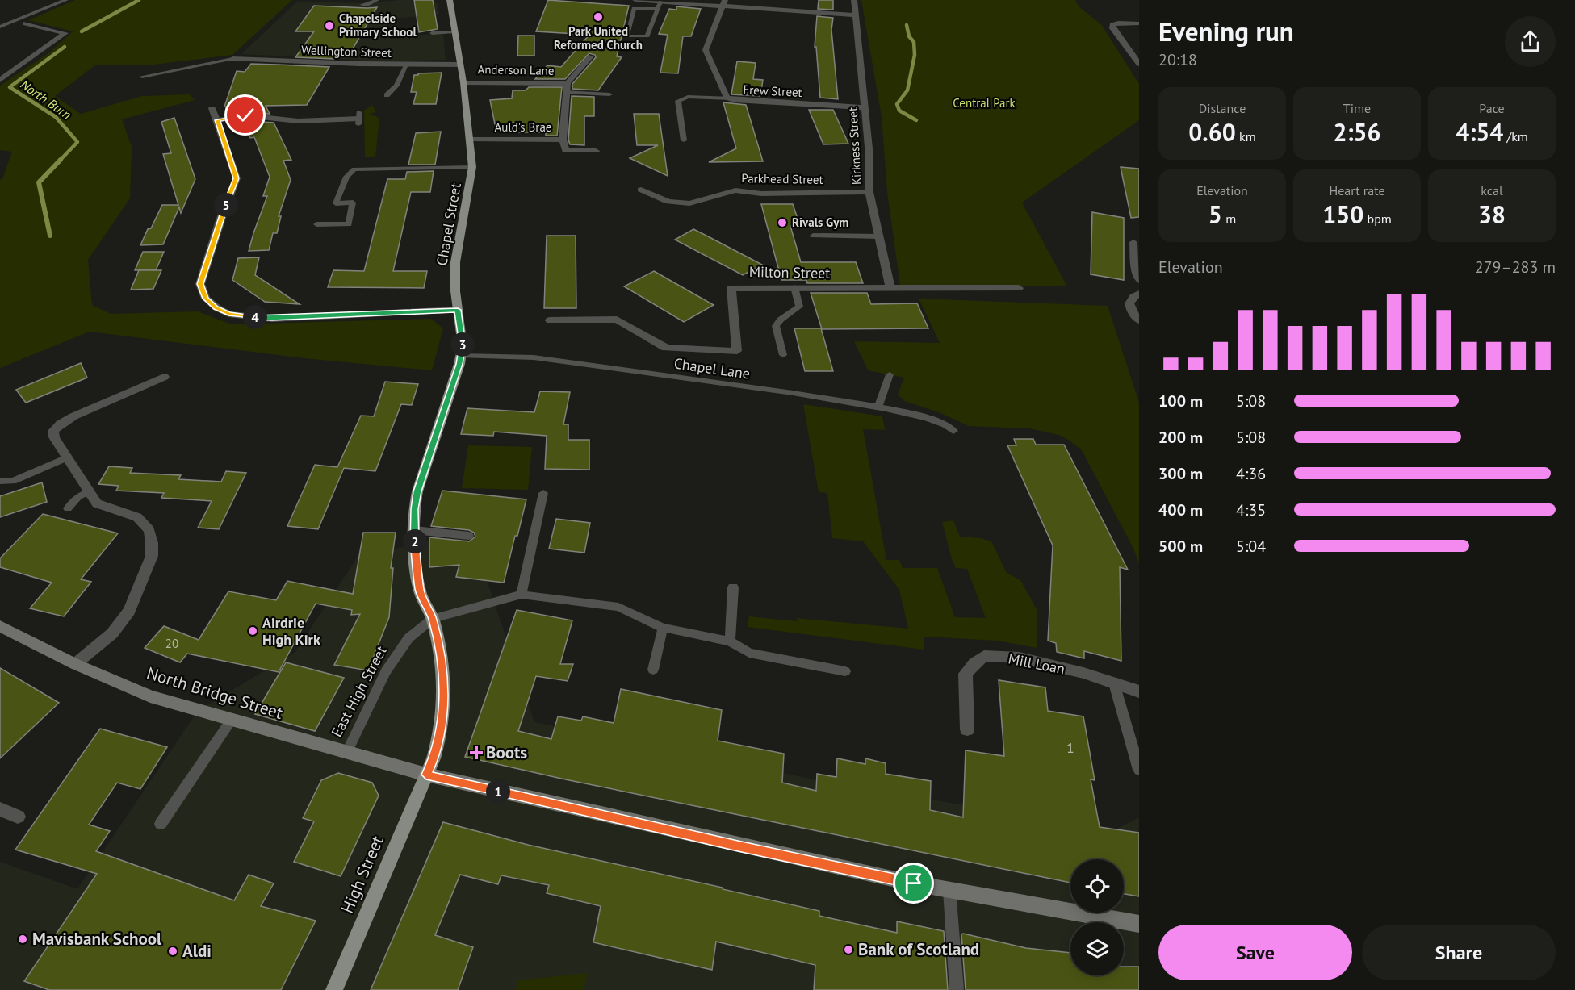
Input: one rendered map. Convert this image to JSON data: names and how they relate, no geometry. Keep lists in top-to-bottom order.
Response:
{
  "streets": {
    "main road": ["Chapel Street", "North Bridge Street", "High Street"],
    "street": [
      "Wellington Street",
      "Anderson Lane",
      "Frew Street",
      "Auld's Brae",
      "Kirkness Street",
      "Parkhead Street",
      "Milton Street",
      "Mill Loan"
    ],
    "lane": ["Chapel Lane", "East High Street"]
  },
  "crossings": [
    ["Wellington Street", "Chapel Street"],
    ["Anderson Lane", "Chapel Street"],
    ["Frew Street", "Kirkness Street"],
    ["Auld's Brae", "Chapel Street"],
    ["Kirkness Street", "Parkhead Street"],
    ["Kirkness Street", "Milton Street"],
    ["Chapel Street", "Chapel Lane"],
    ["Chapel Street", "East High Street"],
    ["East High Street", "North Bridge Street"],
    ["North Bridge Street", "High Street"]
  ],
  "water": ["North Burn"],
  "parks": ["Central Park"],
  "places": {
    "other": [
      "Park United Reformed Church",
      "Chapelside Primary School",
      "Rivals Gym",
      "Airdrie High Kirk",
      "Mavisbank School",
      "Bank of Scotland",
      "Aldi"
    ],
    "health": ["Boots"]
  },
  "house_numbers": ["20", "1"],
  "page": {
    "heading": ["Evening run", "20:18"],
    "stats": [
      ["Distance", "0.60 km"],
      ["Time", "2:56"],
      ["Pace", "4:54 /km"],
      ["Elevation", "5 m"],
      ["Heart rate", "150 bpm"],
      ["kcal", "38"]
    ],
    "pins": [
      "5",
      "4",
      "3",
      "2",
      "1"
    ],
    "chart": ["Elevation", "279–283 m"],
    "list": [
      {
        "name": "100 m",
        "note": "5:08"
      },
      {
        "name": "200 m",
        "note": "5:08"
      },
      {
        "name": "300 m",
        "note": "4:36"
      },
      {
        "name": "400 m",
        "note": "4:35"
      },
      {
        "name": "500 m",
        "note": "5:04"
      }
    ],
    "buttons": ["Save", "Share"]
  }
}
